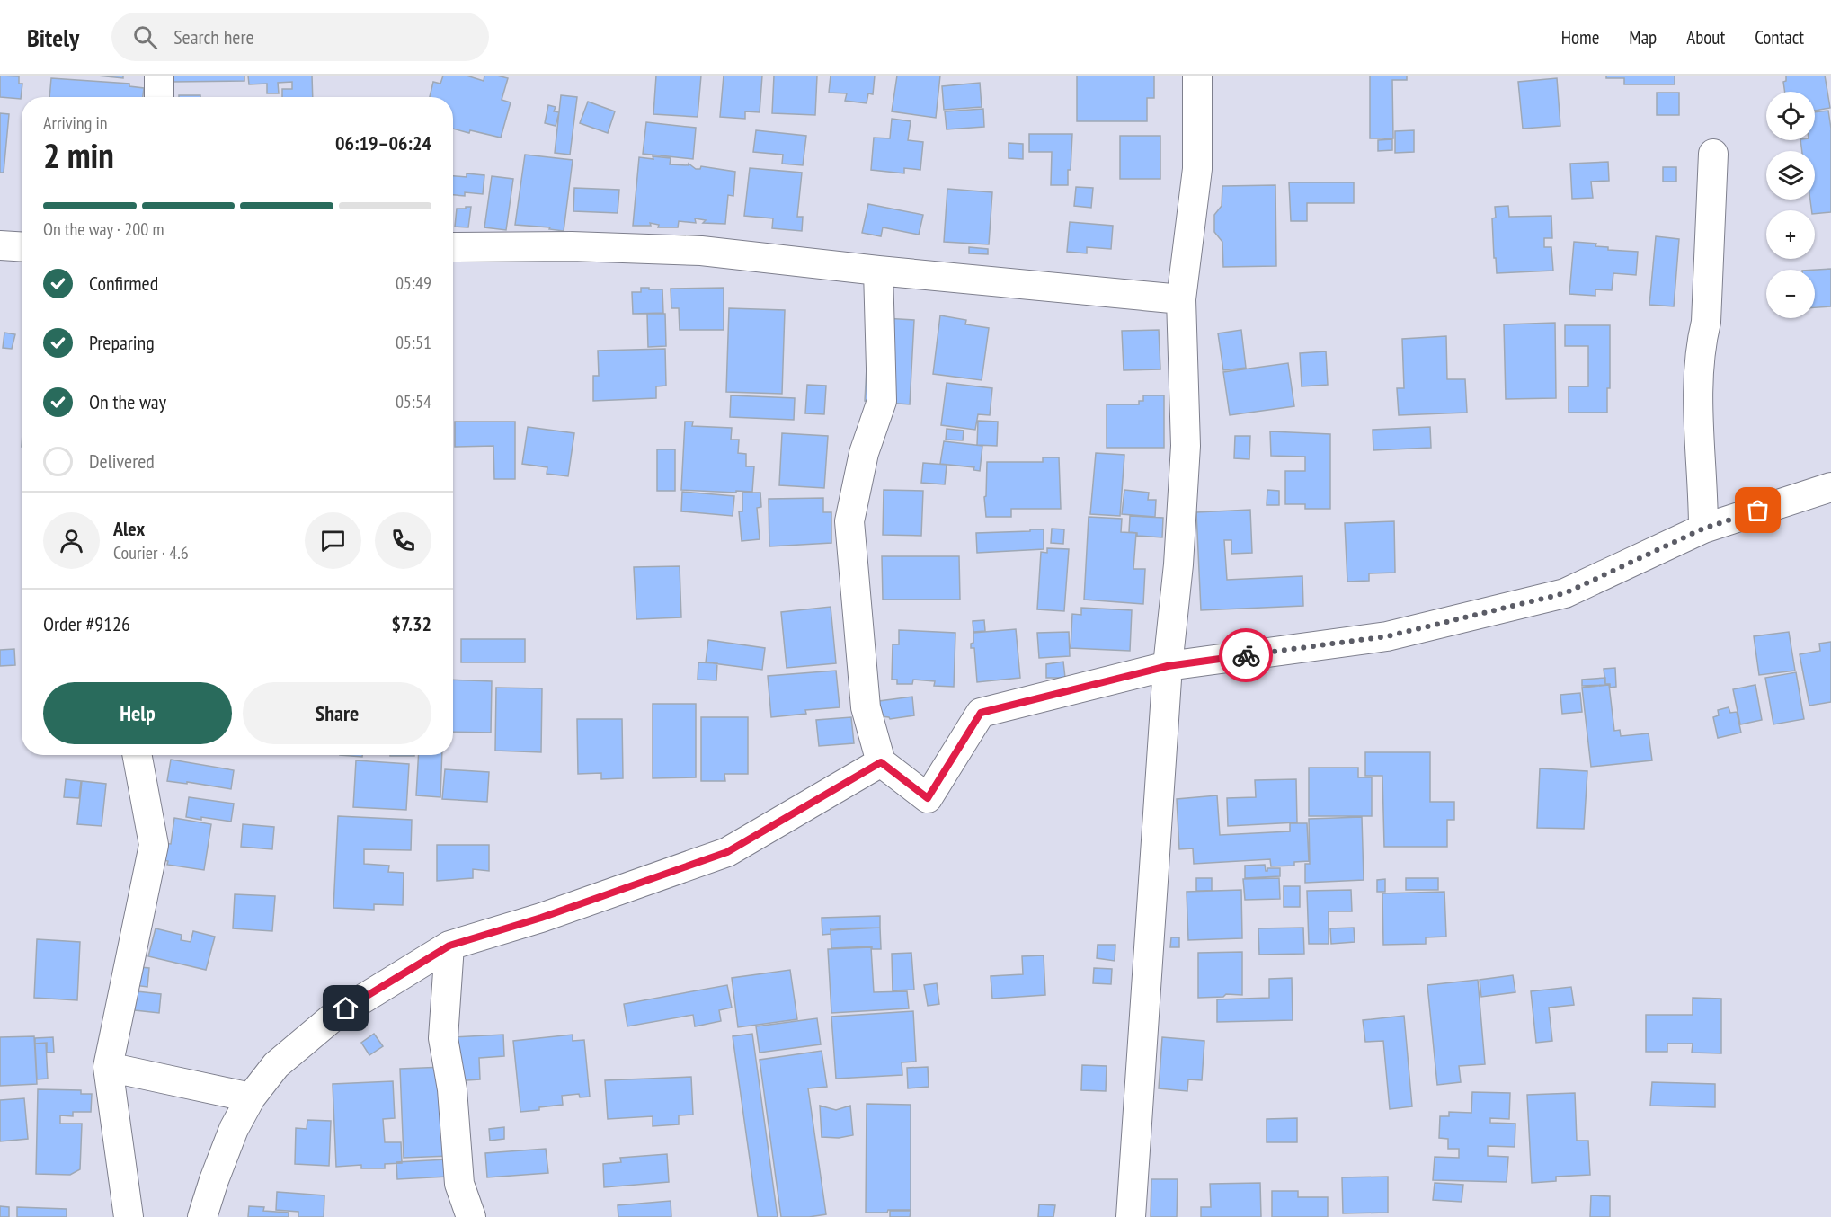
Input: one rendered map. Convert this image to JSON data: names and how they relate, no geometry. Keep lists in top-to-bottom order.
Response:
{
  "page": {
    "header": "Bitely",
    "search": "Search here",
    "nav": [
      "Home",
      "Map",
      "About",
      "Contact"
    ],
    "map_buttons": ["+", "−"],
    "heading": ["2 min", "Arriving in", "06:19–06:24"],
    "panel": [
      "Alex",
      "Courier · 4.6",
      "Order #9126",
      "$7.32"
    ],
    "bar": "On the way · 200 m",
    "list": [
      ["Confirmed", "05:49"],
      ["Preparing", "05:51"],
      ["On the way", "05:54"],
      "Delivered"
    ],
    "buttons": ["Help", "Share"]
  }
}
